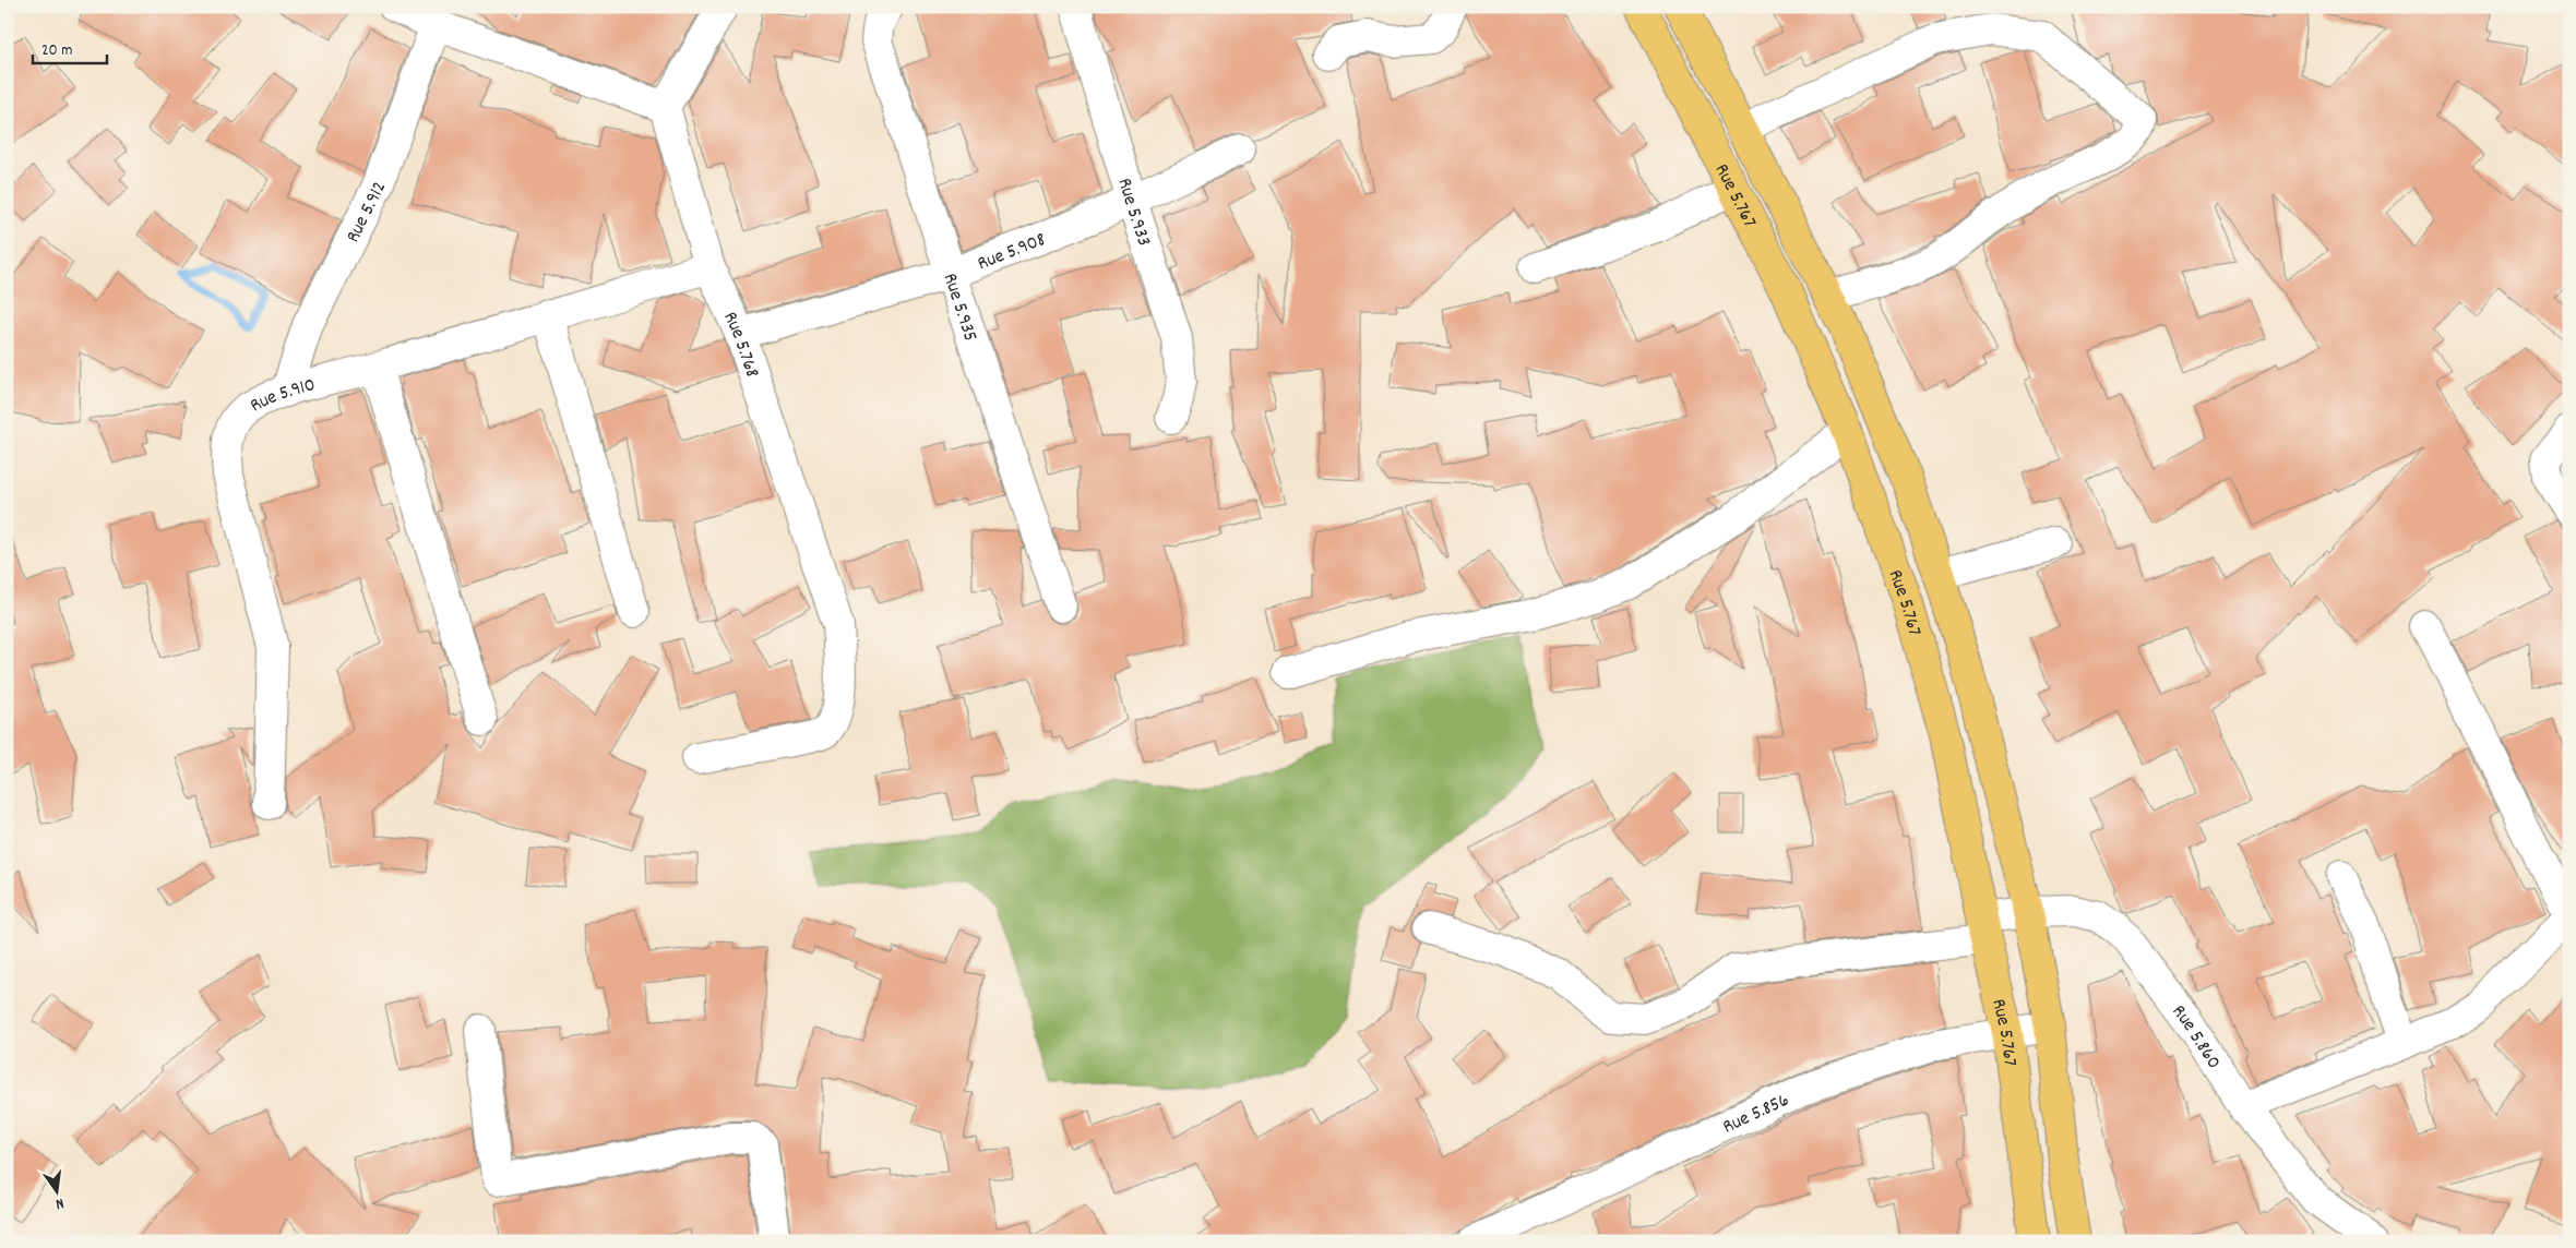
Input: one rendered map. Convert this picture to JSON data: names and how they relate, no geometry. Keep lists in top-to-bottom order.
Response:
{
  "streets": {
    "highway": ["Rue 5.767"],
    "street": [
      "Rue 5.912",
      "Rue 5.933",
      "Rue 5.908",
      "Rue 5.935",
      "Rue 5.768",
      "Rue 5.910",
      "Rue 5.860",
      "Rue 5.856"
    ]
  },
  "crossings": [
    ["Rue 5.767", "Rue 5.860"],
    ["Rue 5.767", "Rue 5.856"],
    ["Rue 5.912", "Rue 5.910"],
    ["Rue 5.933", "Rue 5.908"],
    ["Rue 5.908", "Rue 5.935"],
    ["Rue 5.908", "Rue 5.768"],
    ["Rue 5.768", "Rue 5.910"]
  ],
  "scale_bar": "20 m",
  "north": "bottom"
}
